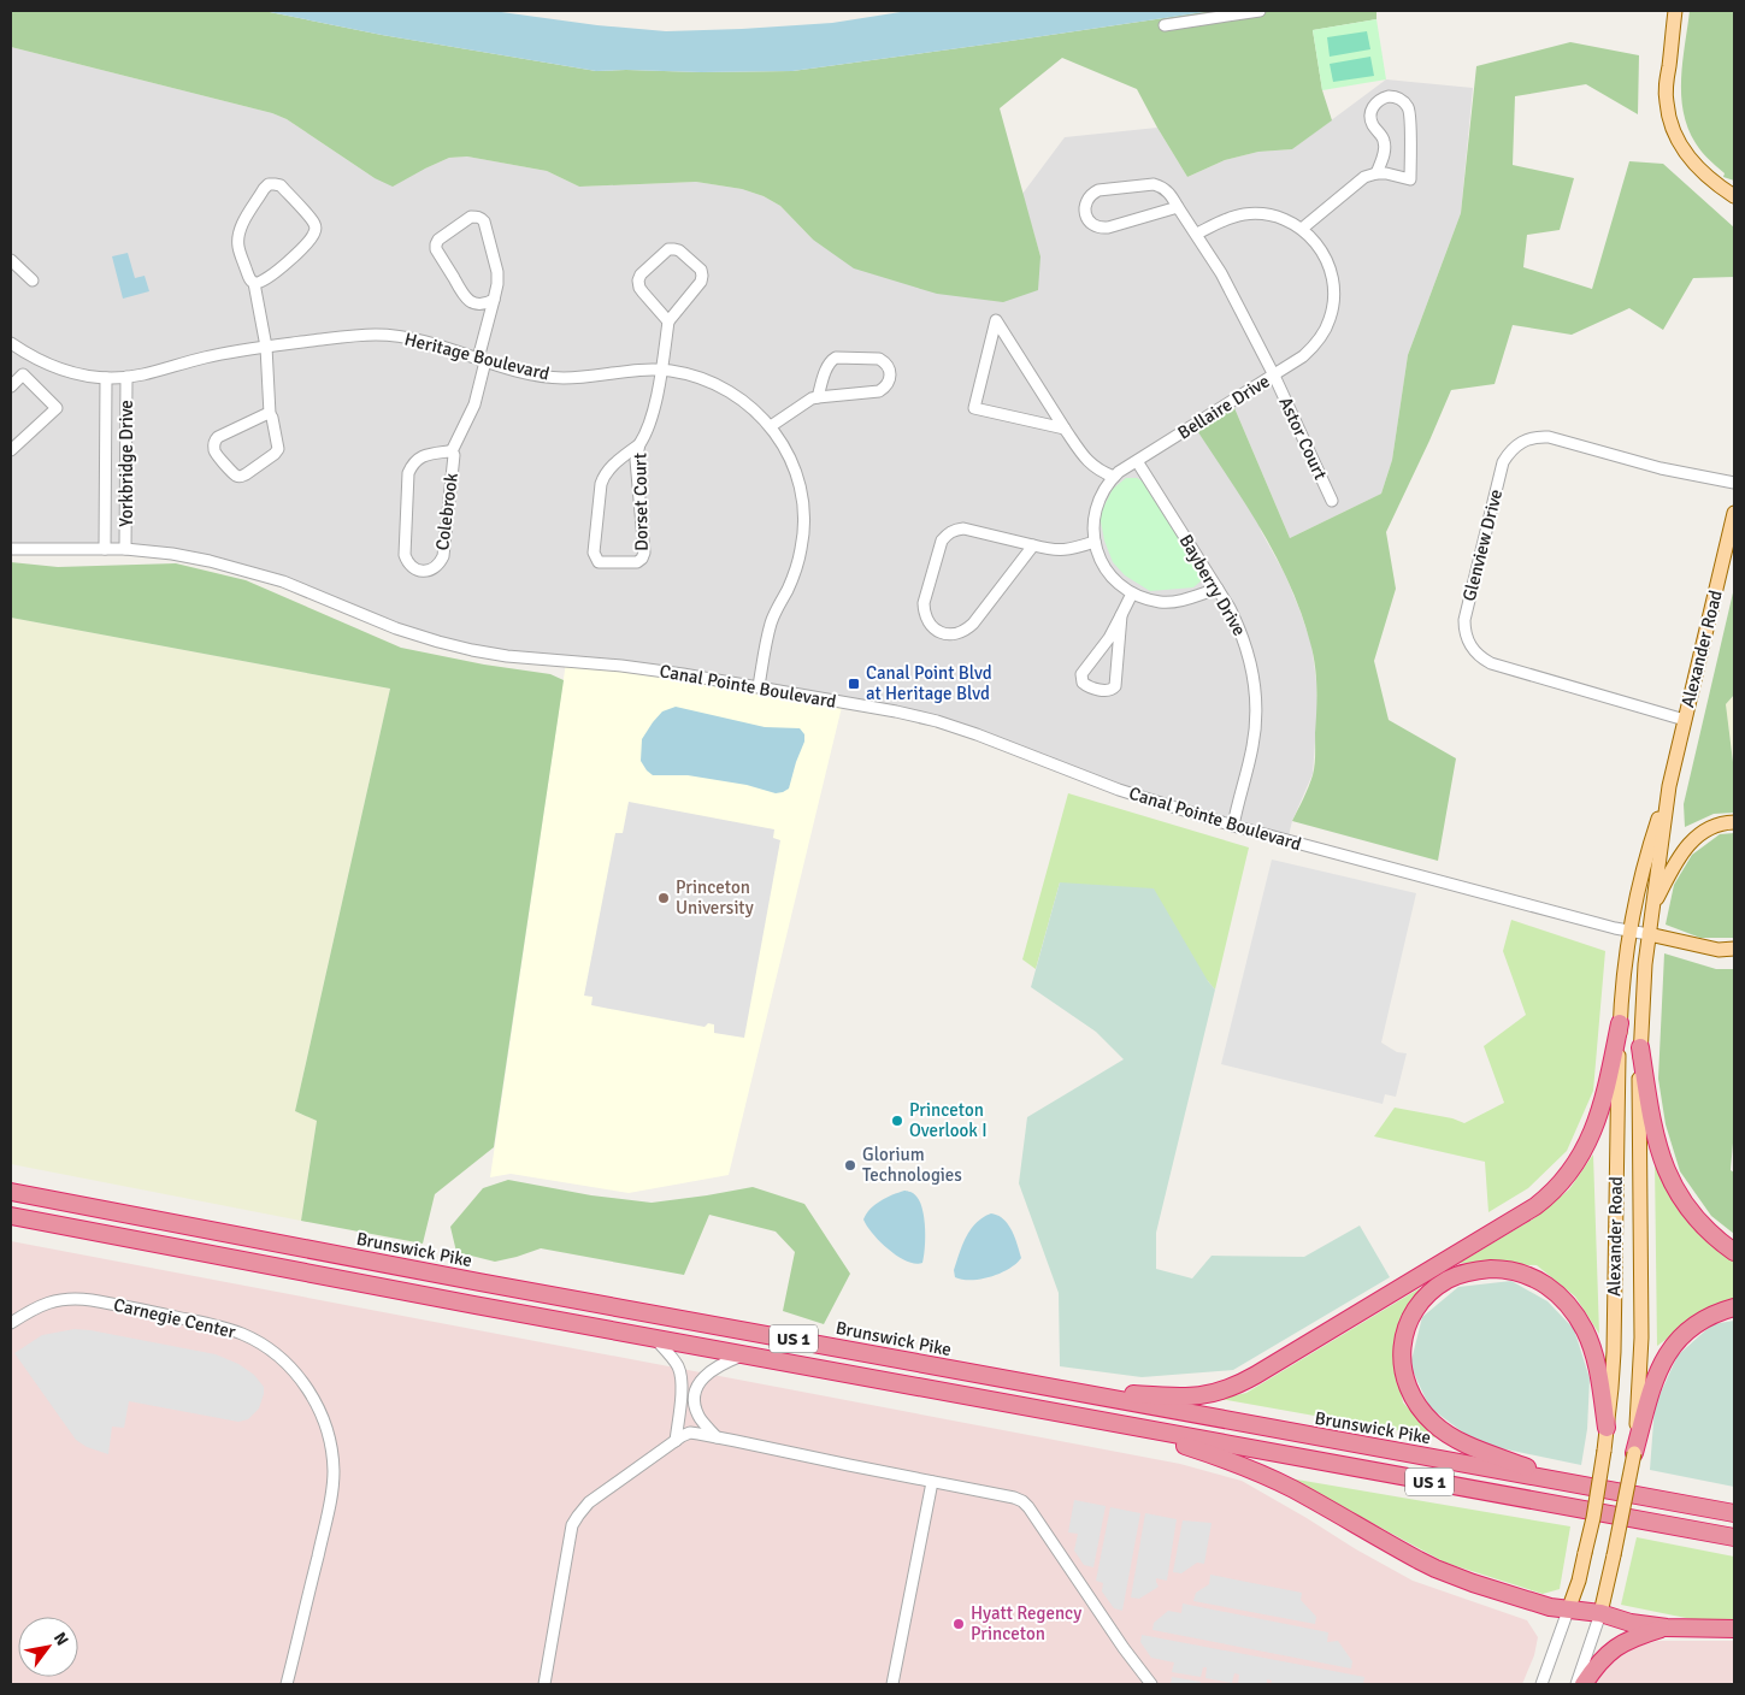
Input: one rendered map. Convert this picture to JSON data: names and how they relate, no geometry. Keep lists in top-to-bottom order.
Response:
{
  "streets": {
    "highway": ["Brunswick Pike", "US 1"],
    "main road": ["Alexander Road"],
    "street": [
      "Heritage Boulevard",
      "Bellaire Drive",
      "Astor Court",
      "Yorkbridge Drive",
      "Dorset Court",
      "Colebrook",
      "Glenview Drive",
      "Bayberry Drive",
      "Canal Pointe Boulevard",
      "Carnegie Center"
    ]
  },
  "crossings": [
    ["Heritage Boulevard", "Yorkbridge Drive"],
    ["Heritage Boulevard", "Dorset Court"],
    ["Heritage Boulevard", "Canal Pointe Boulevard"],
    ["Bellaire Drive", "Astor Court"],
    ["Bellaire Drive", "Bayberry Drive"],
    ["Yorkbridge Drive", "Canal Pointe Boulevard"],
    ["Glenview Drive", "Alexander Road"],
    ["Bayberry Drive", "Canal Pointe Boulevard"],
    ["Alexander Road", "Canal Pointe Boulevard"]
  ],
  "places": {
    "transit": ["Canal Point Blvd at Heritage Blvd"],
    "other": [
      "Princeton University",
      "Princeton Overlook I",
      "Glorium Technologies",
      "Hyatt Regency Princeton"
    ]
  },
  "north": "top right"
}
